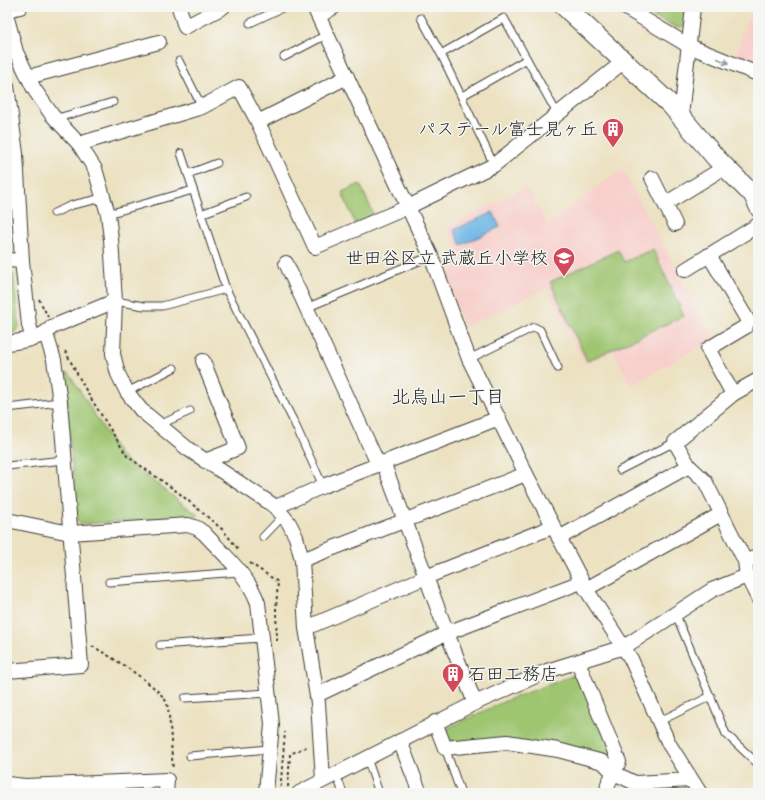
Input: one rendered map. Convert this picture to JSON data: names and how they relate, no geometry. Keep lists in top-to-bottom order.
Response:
{
  "districts": ["北烏山一丁目"],
  "places": {
    "building": ["パステール富士見ヶ丘", "石田工務店"],
    "school or university": ["世田谷区立 武蔵丘小学校"]
  }
}
